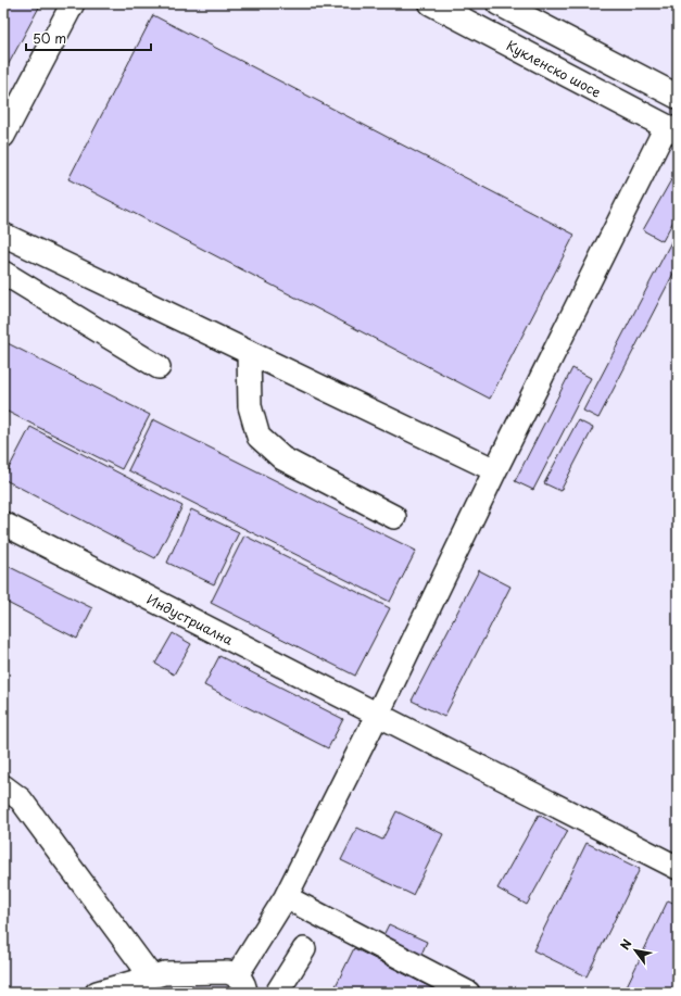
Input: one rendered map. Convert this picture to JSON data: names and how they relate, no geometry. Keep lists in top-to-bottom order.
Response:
{
  "streets": {
    "main road": ["Кукленско шосе"],
    "street": ["Индустриална"]
  },
  "scale_bar": "50 m",
  "north": "top left"
}
